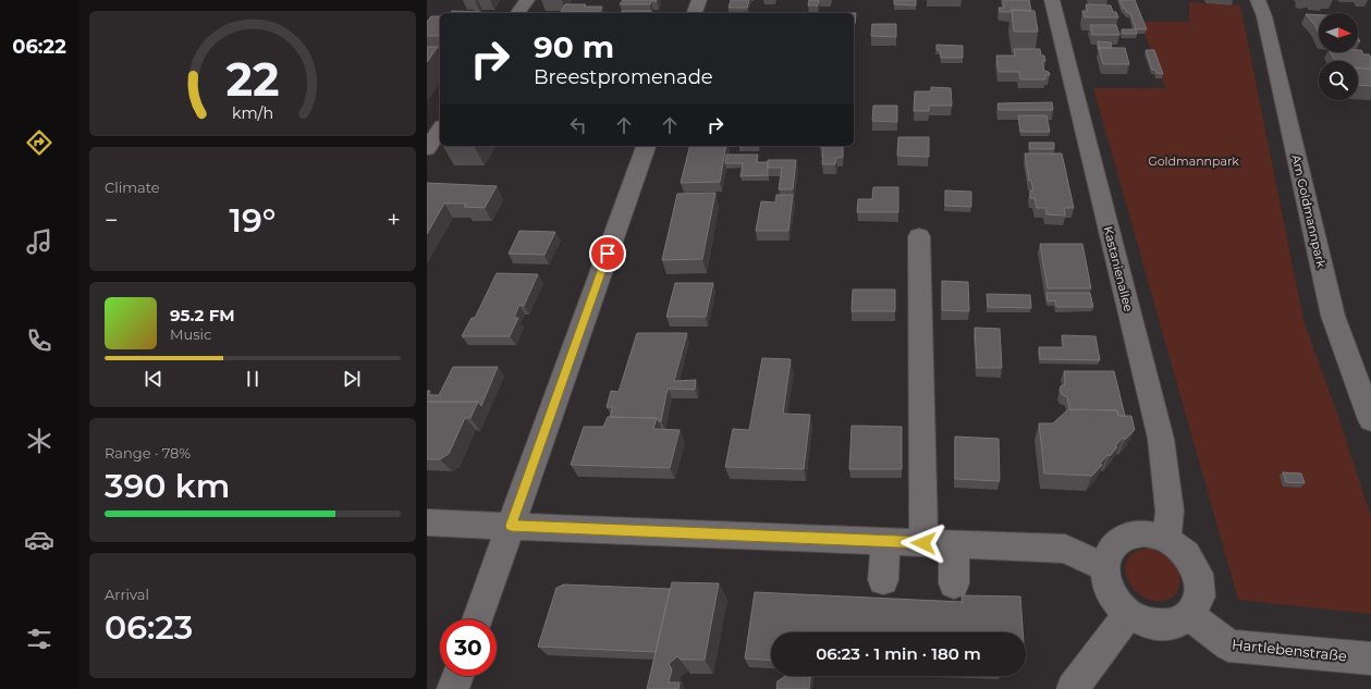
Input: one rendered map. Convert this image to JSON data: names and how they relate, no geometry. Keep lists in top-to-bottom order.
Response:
{
  "streets": {
    "street": ["Am Goldmannpark", "Kastanienallee", "Hartlebenstraße"]
  },
  "crossings": [
    ["Kastanienallee", "Hartlebenstraße"]
  ],
  "parks": ["Goldmannpark"],
  "north": "right",
  "page": {
    "tabs": "06:22",
    "turn": ["90 m", "Breestpromenade"],
    "tile": [
      "Climate",
      ["Range · 78%", "390 km"],
      ["Arrival", "06:23"]
    ],
    "heat": ["−", "19°", "+"],
    "song": ["95.2 FM", "Music"],
    "limit": "30",
    "trip": "06:23 · 1 min · 180 m",
    "gauge": ["22", "km/h"]
  }
}
